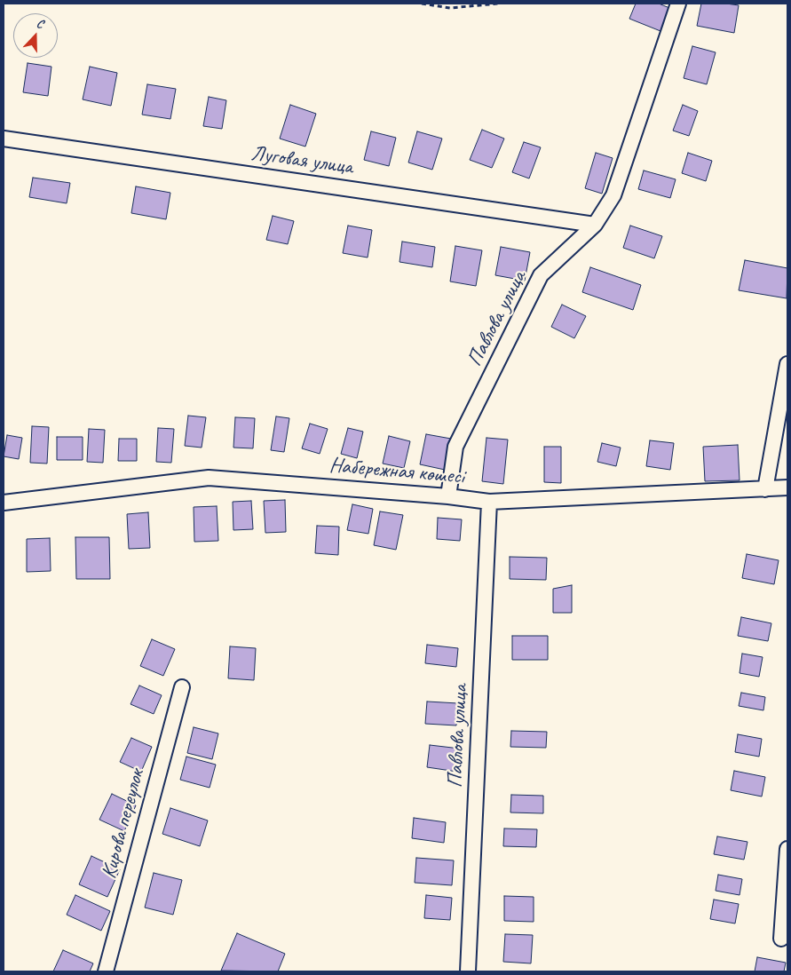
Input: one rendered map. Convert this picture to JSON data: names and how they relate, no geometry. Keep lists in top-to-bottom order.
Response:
{
  "streets": {
    "street": [
      "Луговая улица",
      "Павлова улица",
      "Набережная көшесі",
      "Кирова переулок"
    ]
  },
  "crossings": [
    ["Луговая улица", "Павлова улица"],
    ["Павлова улица", "Набережная көшесі"]
  ],
  "north": "top"
}
